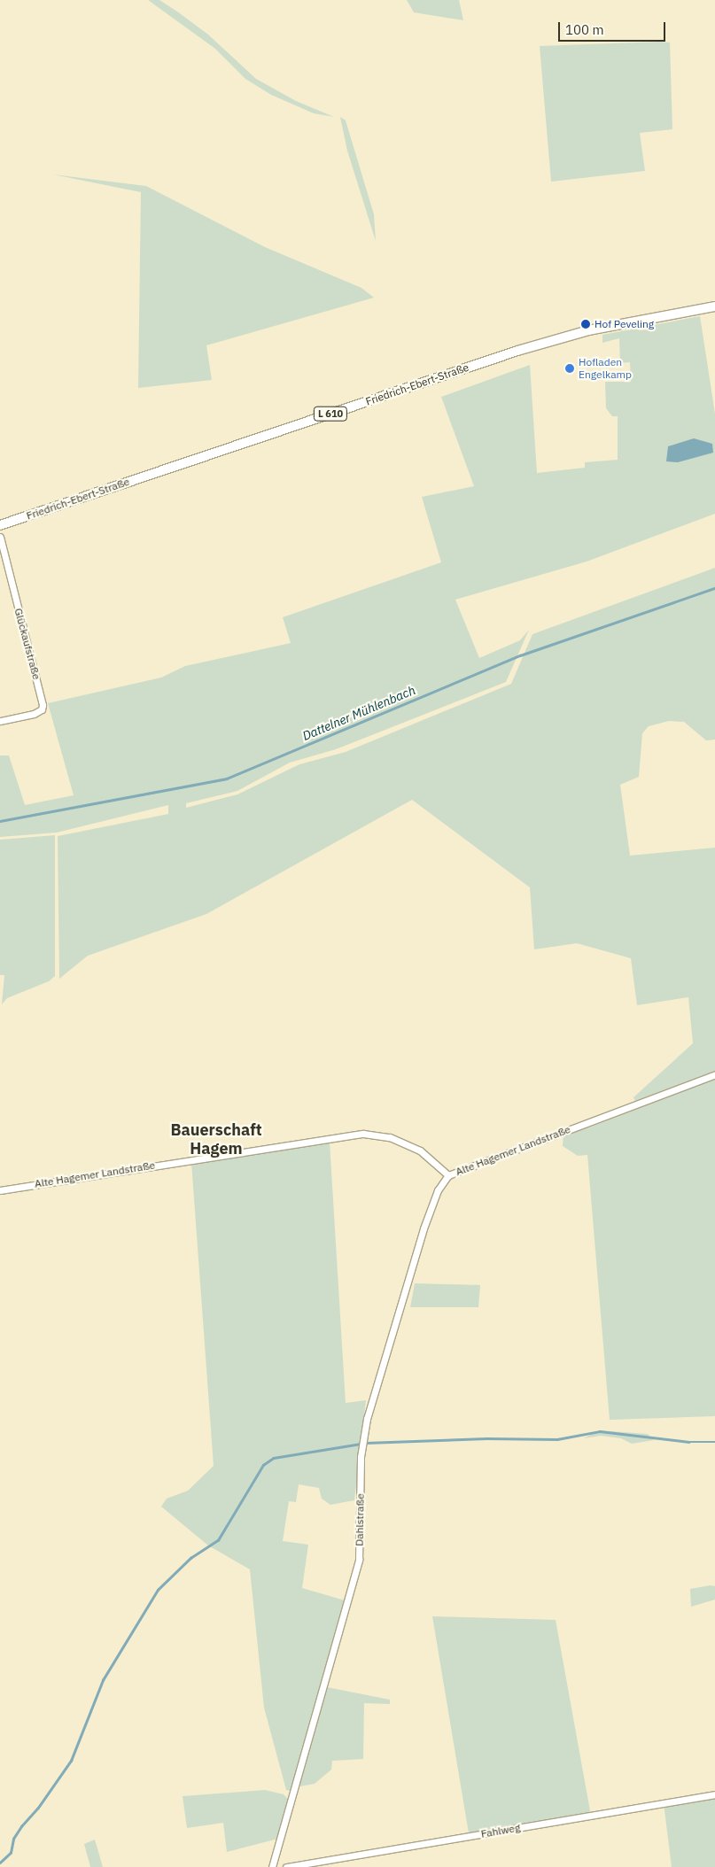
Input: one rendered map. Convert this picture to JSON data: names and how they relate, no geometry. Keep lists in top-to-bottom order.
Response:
{
  "streets": {
    "main road": ["Friedrich-Ebert-Straße", "L 610"],
    "street": [
      "Glückaufstraße",
      "Alte Hagemer Landstraße",
      "Dahlstraße",
      "Fahlweg"
    ]
  },
  "crossings": [
    ["Alte Hagemer Landstraße", "Dahlstraße"]
  ],
  "districts": ["Bauerschaft Hagem"],
  "water": ["Dattelner Mühlenbach"],
  "places": ["Hof Peveling", "Hofladen Engelkamp"],
  "scale_bar": "100 m"
}
